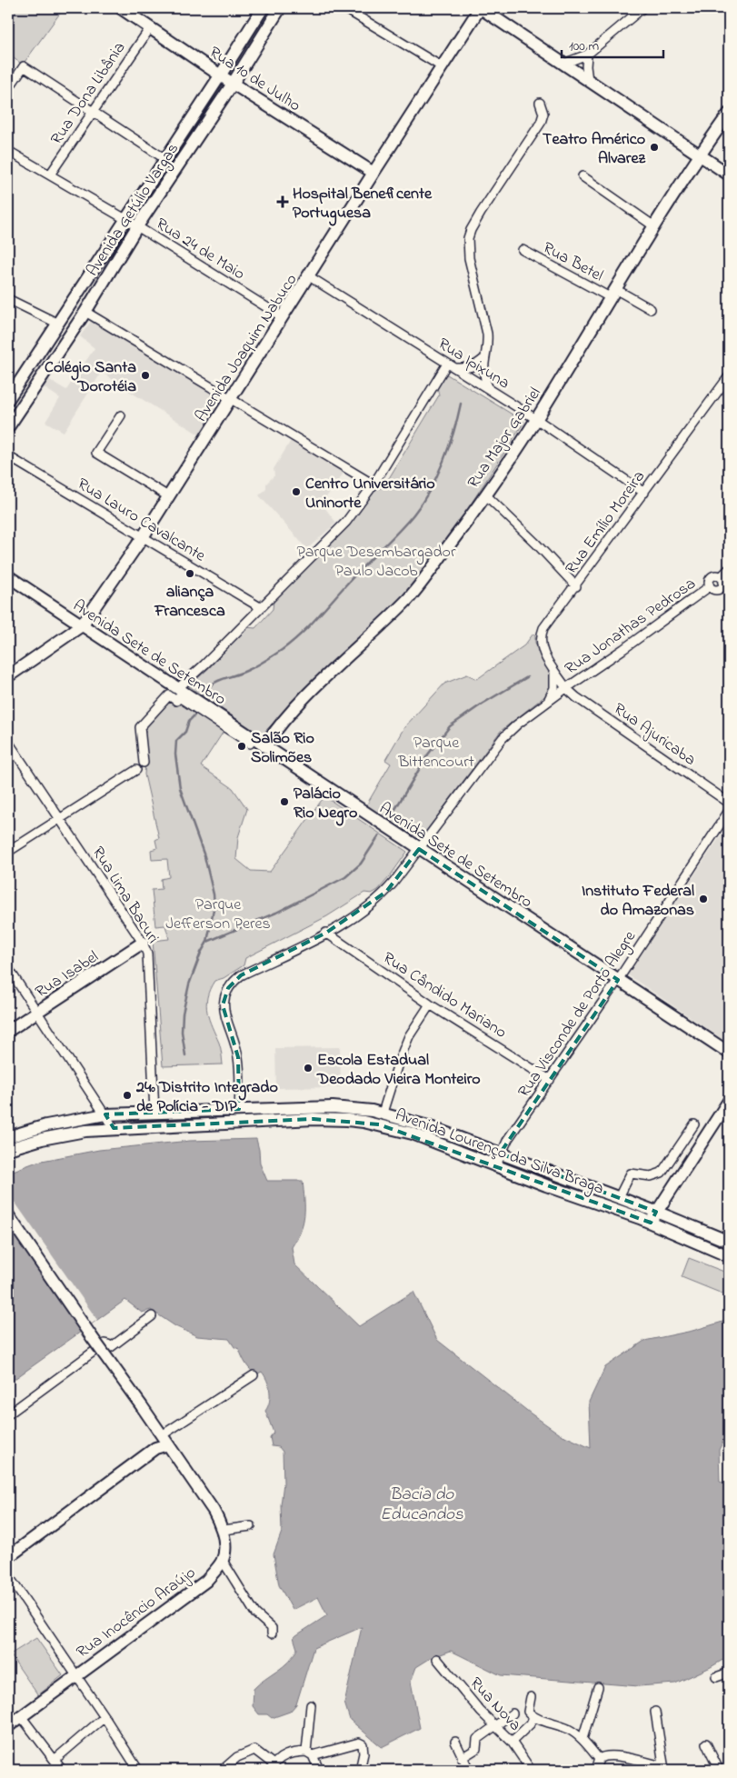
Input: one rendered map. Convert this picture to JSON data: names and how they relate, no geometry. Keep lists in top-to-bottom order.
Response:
{
  "streets": {
    "street": [
      "Rua 10 de Julho",
      "Rua Dona Libânia",
      "Avenida Getúlio Vargas",
      "Rua 24 de Maio",
      "Rua Betel",
      "Avenida Joaquim Nabuco",
      "Rua Ipixuna",
      "Rua Major Gabriel",
      "Rua Lauro Cavalcante",
      "Rua Emílio Moreira",
      "Rua Jonathas Pedrosa",
      "Avenida Sete de Setembro",
      "Rua Ajuricaba",
      "Rua Lima Bacuri",
      "Rua Isabel",
      "Rua Cândido Mariano",
      "Rua Visconde de Porto Alegre",
      "Avenida Lourenço da Silva Braga",
      "Rua Inocêncio Araújo",
      "Rua Nova"
    ]
  },
  "crossings": [
    ["Rua 10 de Julho", "Rua Dona Libânia"],
    ["Rua 10 de Julho", "Avenida Getúlio Vargas"],
    ["Rua 10 de Julho", "Avenida Joaquim Nabuco"],
    ["Rua Dona Libânia", "Rua 24 de Maio"],
    ["Avenida Getúlio Vargas", "Rua 24 de Maio"],
    ["Rua 24 de Maio", "Avenida Joaquim Nabuco"],
    ["Rua Betel", "Rua Major Gabriel"],
    ["Avenida Joaquim Nabuco", "Rua Ipixuna"],
    ["Avenida Joaquim Nabuco", "Rua Lauro Cavalcante"],
    ["Avenida Joaquim Nabuco", "Avenida Sete de Setembro"],
    ["Rua Ipixuna", "Rua Major Gabriel"],
    ["Rua Ipixuna", "Rua Emílio Moreira"],
    ["Rua Major Gabriel", "Avenida Sete de Setembro"],
    ["Rua Emílio Moreira", "Rua Jonathas Pedrosa"],
    ["Rua Emílio Moreira", "Rua Ajuricaba"],
    ["Rua Jonathas Pedrosa", "Avenida Sete de Setembro"],
    ["Rua Jonathas Pedrosa", "Rua Ajuricaba"],
    ["Rua Jonathas Pedrosa", "Rua Cândido Mariano"],
    ["Rua Jonathas Pedrosa", "Avenida Lourenço da Silva Braga"],
    ["Avenida Sete de Setembro", "Rua Visconde de Porto Alegre"],
    ["Rua Lima Bacuri", "Rua Isabel"],
    ["Rua Lima Bacuri", "Avenida Lourenço da Silva Braga"],
    ["Rua Cândido Mariano", "Rua Visconde de Porto Alegre"],
    ["Rua Visconde de Porto Alegre", "Avenida Lourenço da Silva Braga"]
  ],
  "water": ["Bacia do Educandos"],
  "parks": ["Parque Desembargador Paulo Jacob", "Parque Bittencourt", "Parque Jefferson Peres"],
  "places": {
    "other": [
      "Teatro Américo Alvarez",
      "Colégio Santa Dorotéia",
      "Centro Universitário Uninorte",
      "aliança Francesca",
      "Salão Rio Solimões",
      "Palácio Rio Negro",
      "Instituto Federal do Amazonas",
      "Escola Estadual Deodado Vieira Monteiro",
      "24º Distrito Integrado de Polícia - DIP"
    ],
    "health": ["Hospital Beneficente Portuguesa"]
  },
  "scale_bar": "100 m"
}
